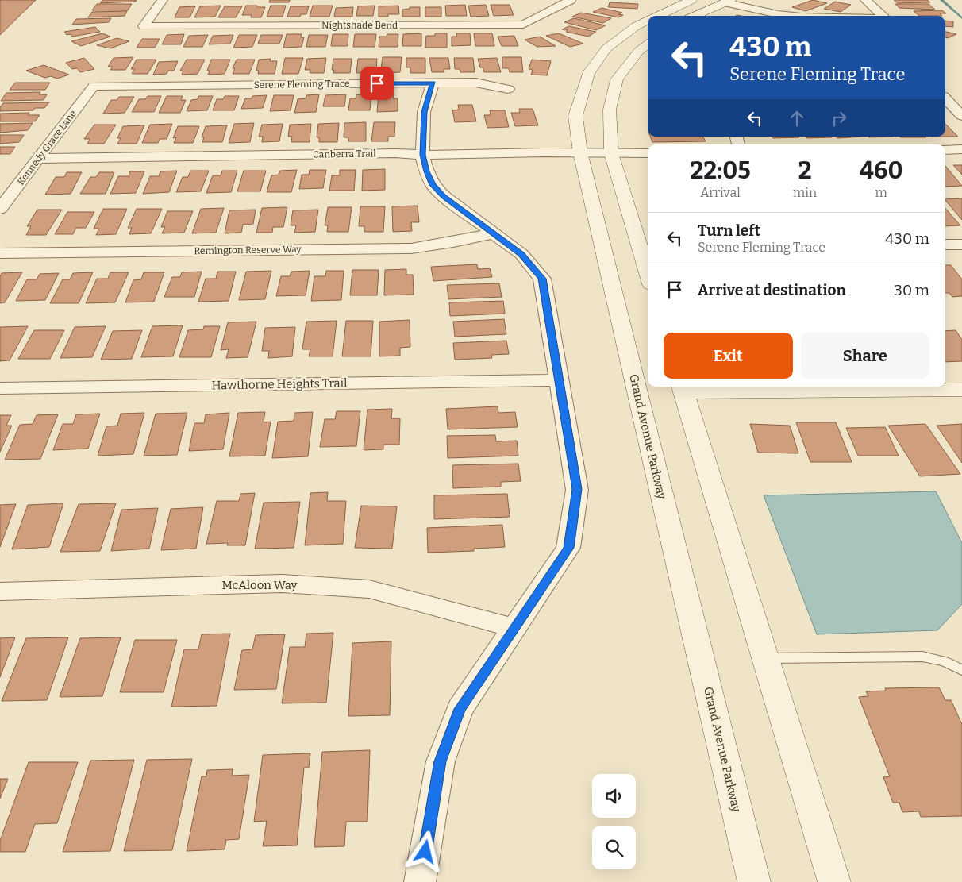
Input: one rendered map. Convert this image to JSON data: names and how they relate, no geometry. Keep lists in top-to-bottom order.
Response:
{
  "streets": {
    "street": [
      "Nightshade Bend",
      "Serene Fleming Trace",
      "Kennedy Grace Lane",
      "Canberra Trail",
      "Remington Reserve Way",
      "Hawthorne Heights Trail",
      "Grand Avenue Parkway",
      "McAloon Way"
    ]
  },
  "crossings": [
    ["Serene Fleming Trace", "Kennedy Grace Lane"],
    ["Kennedy Grace Lane", "Canberra Trail"],
    ["Canberra Trail", "Grand Avenue Parkway"]
  ],
  "page": {
    "turn": ["430 m", "Serene Fleming Trace"],
    "eta": [
      "22:05",
      "Arrival",
      "2",
      "min",
      "460",
      "m"
    ],
    "list": [
      {
        "name": "Turn left",
        "note": "Serene Fleming Trace",
        "value": "430 m"
      },
      {
        "name": "Arrive at destination",
        "value": "30 m"
      }
    ],
    "buttons": ["Exit", "Share"]
  }
}
